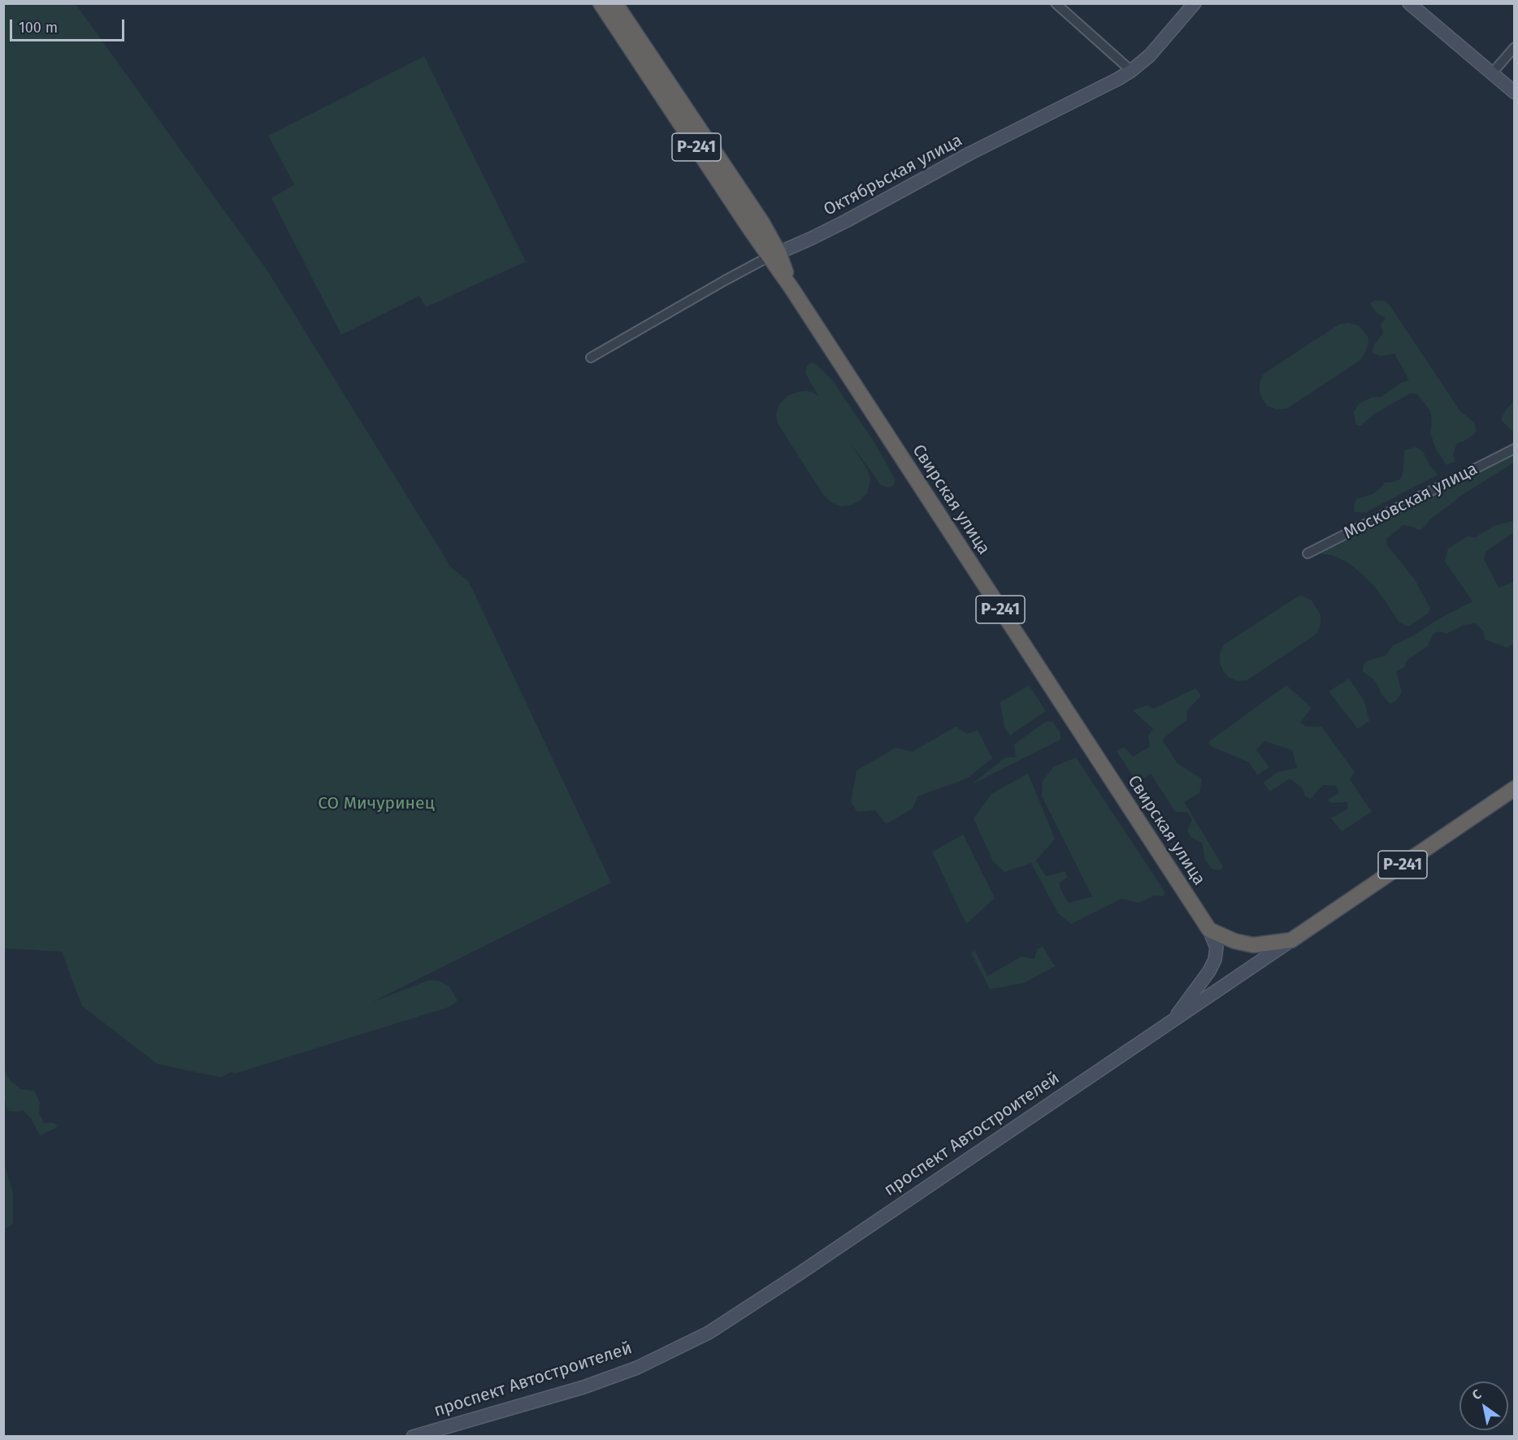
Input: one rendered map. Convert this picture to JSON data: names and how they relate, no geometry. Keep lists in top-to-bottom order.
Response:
{
  "streets": {
    "highway": ["Р-241", "Свирская улица", "проспект Автостроителей"],
    "main road": ["Октябрьская улица"],
    "street": ["Московская улица"]
  },
  "crossings": [
    ["Р-241", "Октябрьская улица"],
    ["Р-241", "Свирская улица"],
    ["Р-241", "проспект Автостроителей"],
    ["Октябрьская улица", "Свирская улица"],
    ["Свирская улица", "проспект Автостроителей"]
  ],
  "parks": ["СО Мичуринец"],
  "scale_bar": "100 m",
  "north": "top left"
}
